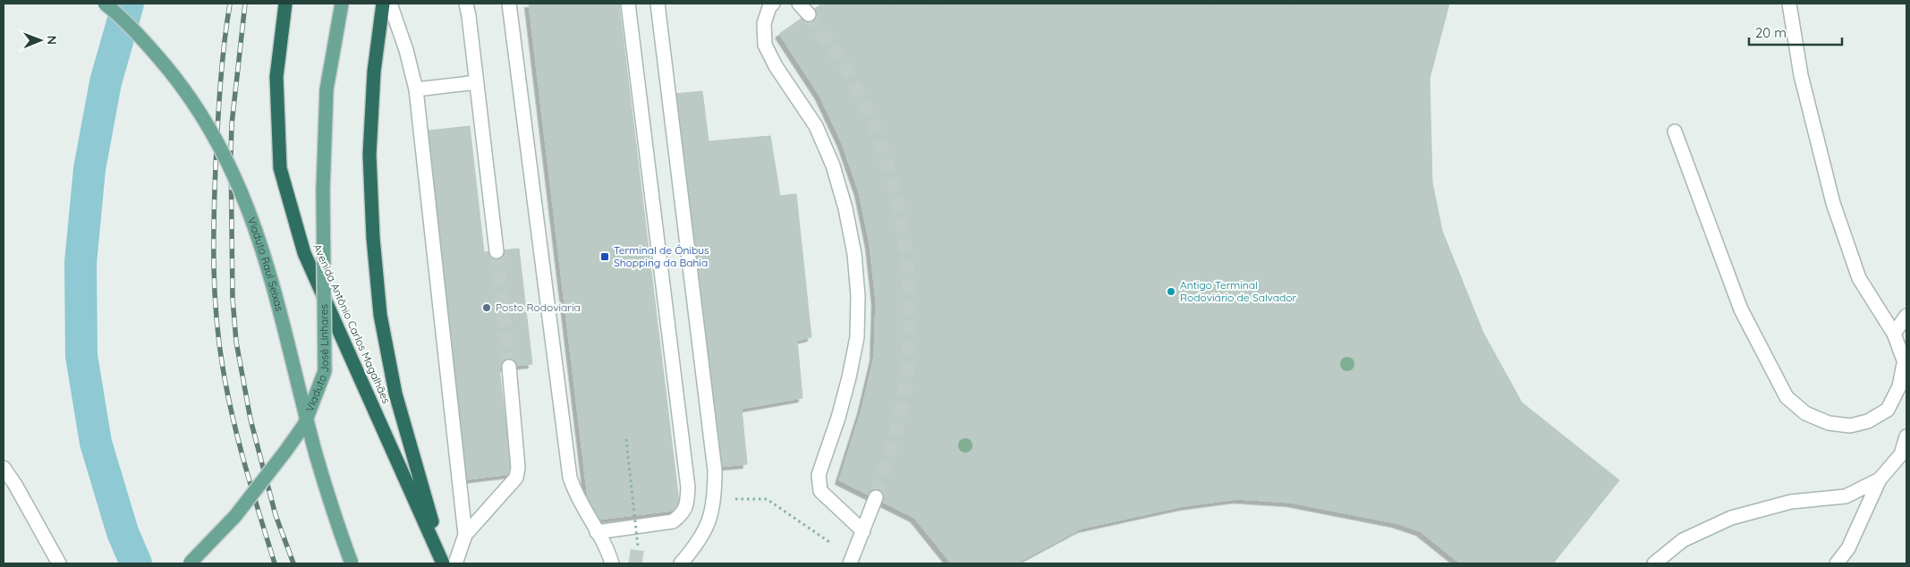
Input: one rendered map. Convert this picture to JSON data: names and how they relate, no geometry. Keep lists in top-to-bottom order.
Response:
{
  "streets": {
    "highway": ["Avenida Antônio Carlos Magalhães"],
    "main road": ["Viaduto Raul Seixas", "Viaduto José Linhares"]
  },
  "places": {
    "transit": ["Terminal de Ônibus Shopping da Bahia"],
    "other": ["Antigo Terminal Rodoviário de Salvador", "Posto Rodoviaria"]
  },
  "scale_bar": "20 m",
  "north": "right"
}
